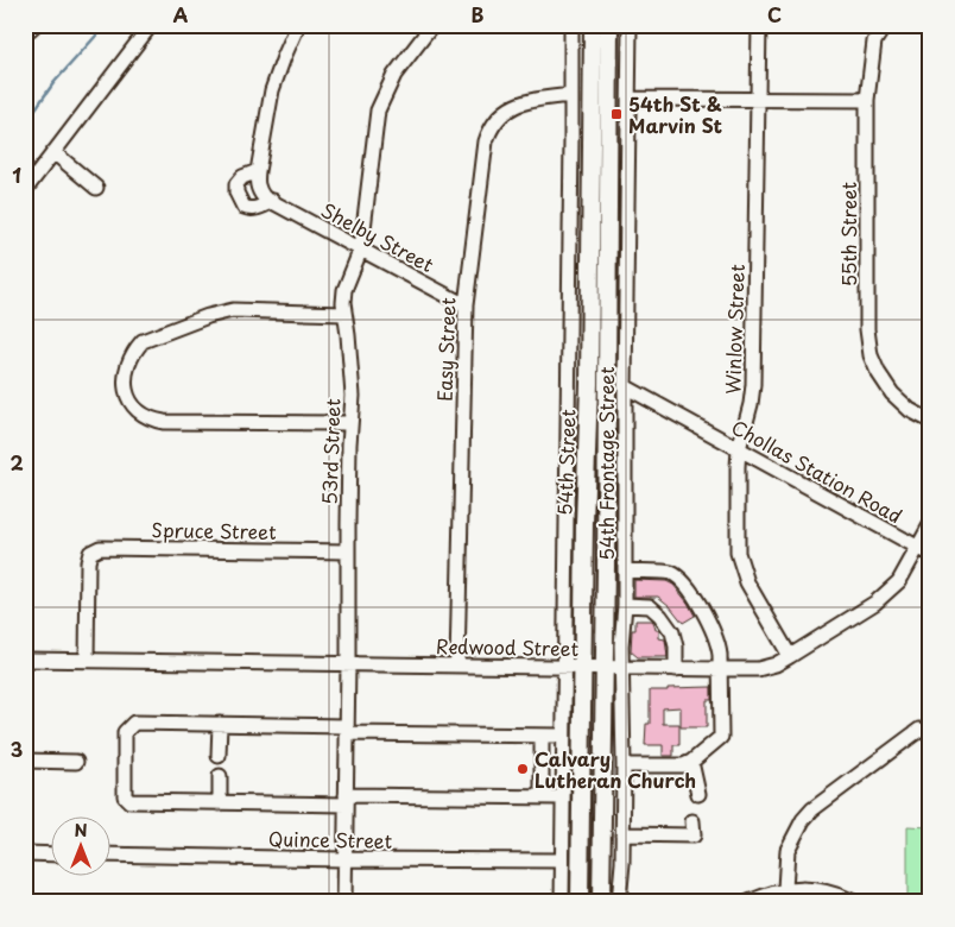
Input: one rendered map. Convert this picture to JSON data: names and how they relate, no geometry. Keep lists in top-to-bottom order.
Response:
{
  "streets": {
    "main road": ["54th Street"],
    "street": [
      "55th Street",
      "Shelby Street",
      "Winlow Street",
      "Easy Street",
      "53rd Street",
      "54th Frontage Street",
      "Chollas Station Road",
      "Spruce Street",
      "Redwood Street",
      "Quince Street"
    ]
  },
  "crossings": [
    ["Shelby Street", "Easy Street"],
    ["Shelby Street", "53rd Street"],
    ["Winlow Street", "Chollas Station Road"],
    ["Winlow Street", "Redwood Street"],
    ["Easy Street", "54th Frontage Street"],
    ["Easy Street", "Redwood Street"],
    ["53rd Street", "Spruce Street"],
    ["53rd Street", "Redwood Street"],
    ["53rd Street", "Quince Street"],
    ["54th Street", "Redwood Street"],
    ["54th Frontage Street", "Chollas Station Road"],
    ["54th Frontage Street", "Redwood Street"],
    ["54th Frontage Street", "Quince Street"],
    ["Chollas Station Road", "Redwood Street"],
    ["Spruce Street", "Redwood Street"]
  ],
  "places": {
    "transit": ["54th St & Marvin St"],
    "other": ["Calvary Lutheran Church"]
  },
  "north": "top",
  "grid": {
    "columns": ["A", "B", "C"],
    "rows": ["1", "2", "3"]
  }
}
